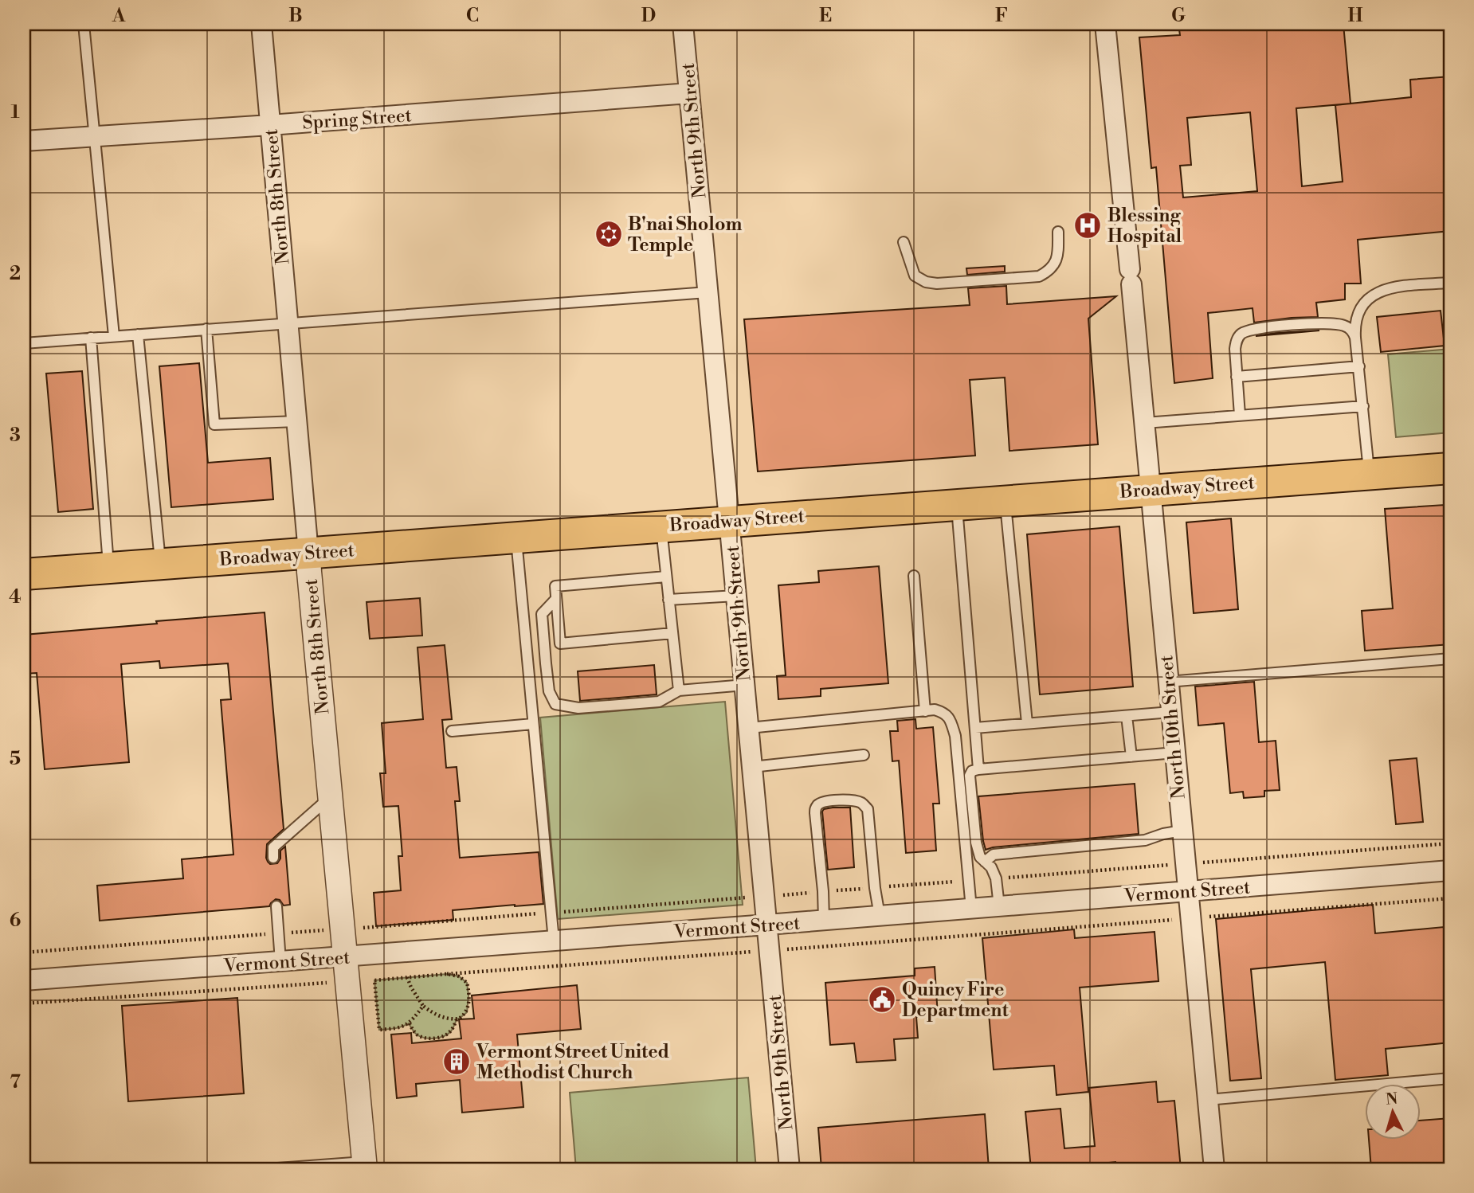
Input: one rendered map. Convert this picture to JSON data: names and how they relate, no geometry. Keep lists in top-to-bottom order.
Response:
{
  "streets": {
    "main road": ["Broadway Street"],
    "street": [
      "Spring Street",
      "North 9th Street",
      "North 8th Street",
      "North 10th Street",
      "Vermont Street"
    ]
  },
  "crossings": [
    ["Spring Street", "North 9th Street"],
    ["Spring Street", "North 8th Street"],
    ["North 9th Street", "Broadway Street"],
    ["North 9th Street", "Vermont Street"],
    ["North 8th Street", "Broadway Street"],
    ["North 8th Street", "Vermont Street"],
    ["Broadway Street", "North 10th Street"],
    ["North 10th Street", "Vermont Street"]
  ],
  "places": {
    "hospital": ["Blessing Hospital"],
    "synagogue": ["B'nai Sholom Temple"],
    "public building": ["Quincy Fire Department"],
    "building": ["Vermont Street United Methodist Church"]
  },
  "north": "top",
  "grid": {
    "columns": [
      "A",
      "B",
      "C",
      "D",
      "E",
      "F",
      "G",
      "H"
    ],
    "rows": [
      "1",
      "2",
      "3",
      "4",
      "5",
      "6",
      "7"
    ]
  }
}
